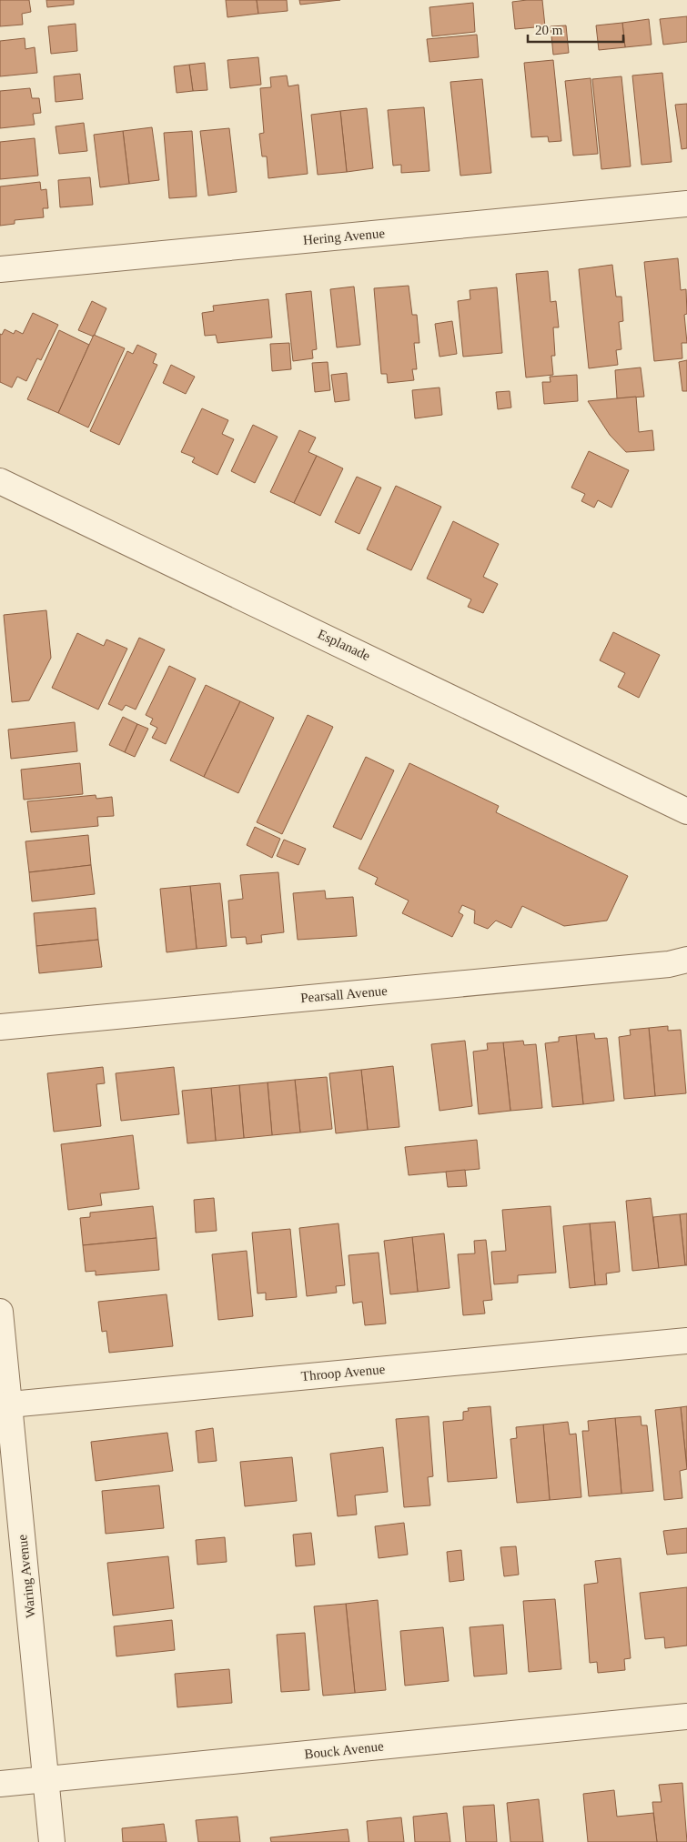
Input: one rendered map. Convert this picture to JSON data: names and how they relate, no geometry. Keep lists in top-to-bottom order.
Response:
{
  "streets": {
    "street": [
      "Hering Avenue",
      "Esplanade",
      "Pearsall Avenue",
      "Throop Avenue",
      "Waring Avenue",
      "Bouck Avenue"
    ]
  },
  "crossings": [
    ["Throop Avenue", "Waring Avenue"],
    ["Waring Avenue", "Bouck Avenue"]
  ],
  "scale_bar": "20 m"
}
